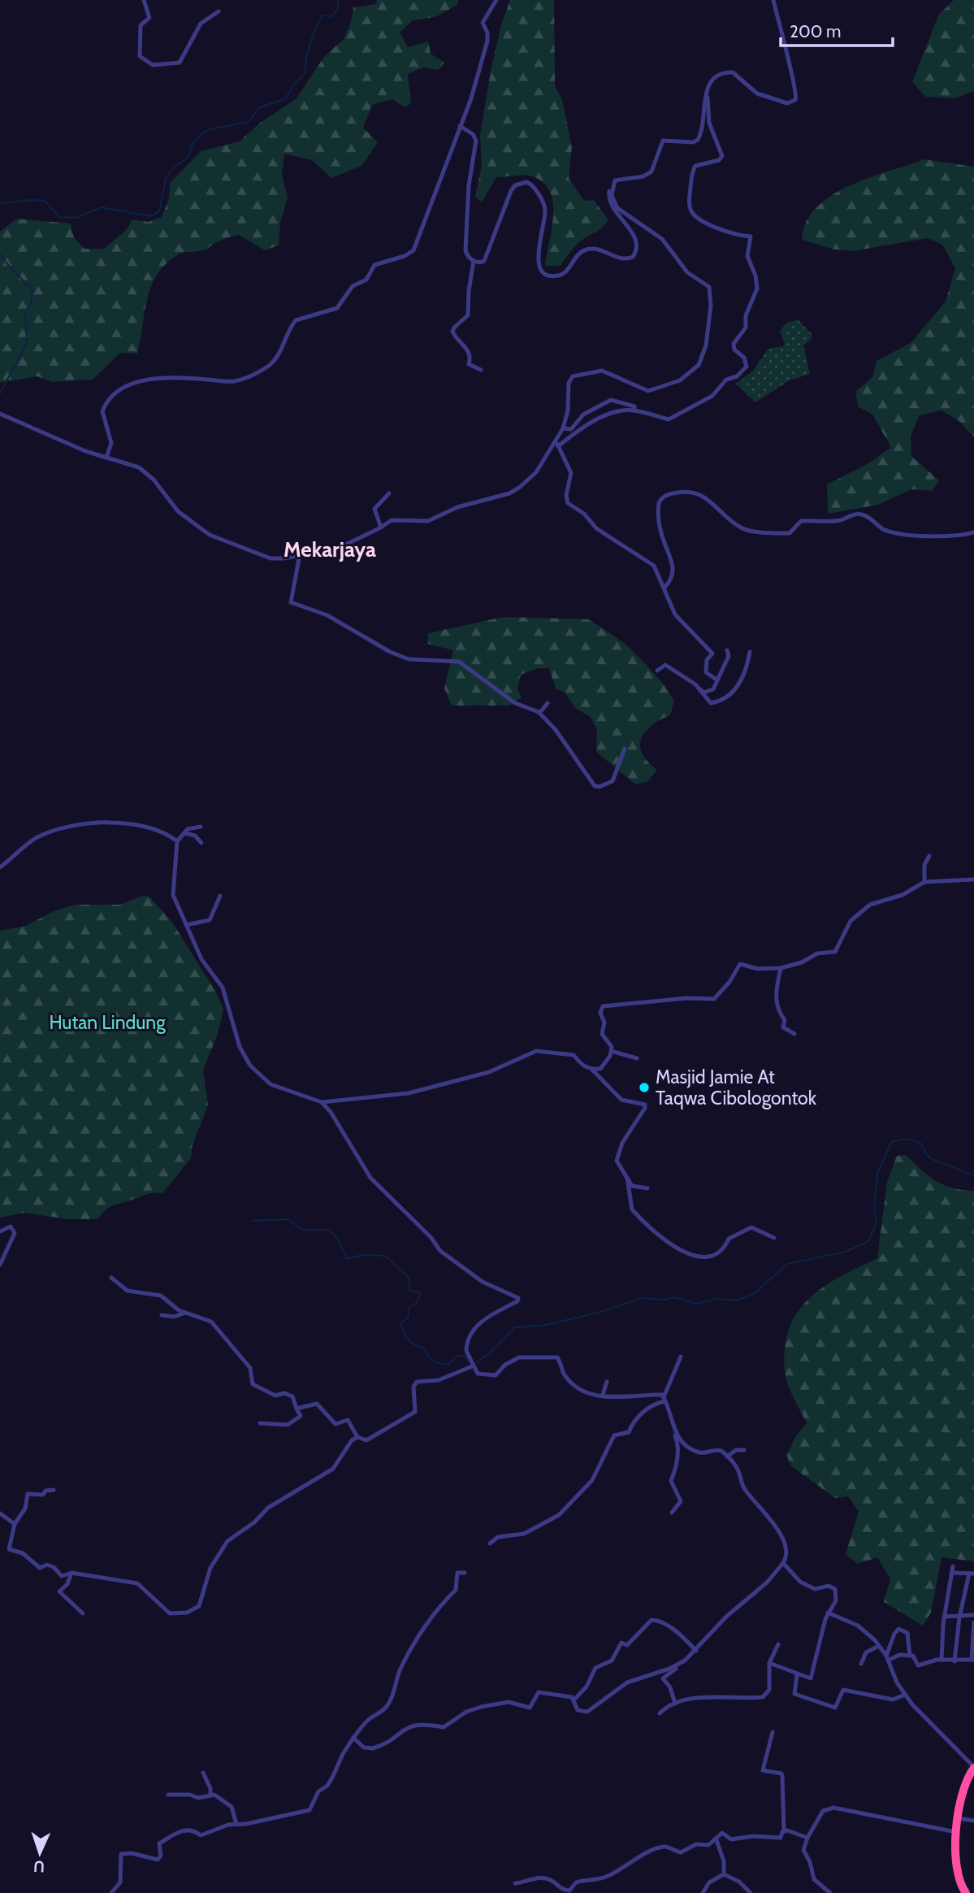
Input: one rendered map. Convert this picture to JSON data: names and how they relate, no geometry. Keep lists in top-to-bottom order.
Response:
{
  "districts": ["Mekarjaya"],
  "parks": ["Hutan Lindung"],
  "places": ["Masjid Jamie At Taqwa Cibologontok"],
  "scale_bar": "200 m",
  "north": "bottom"
}
